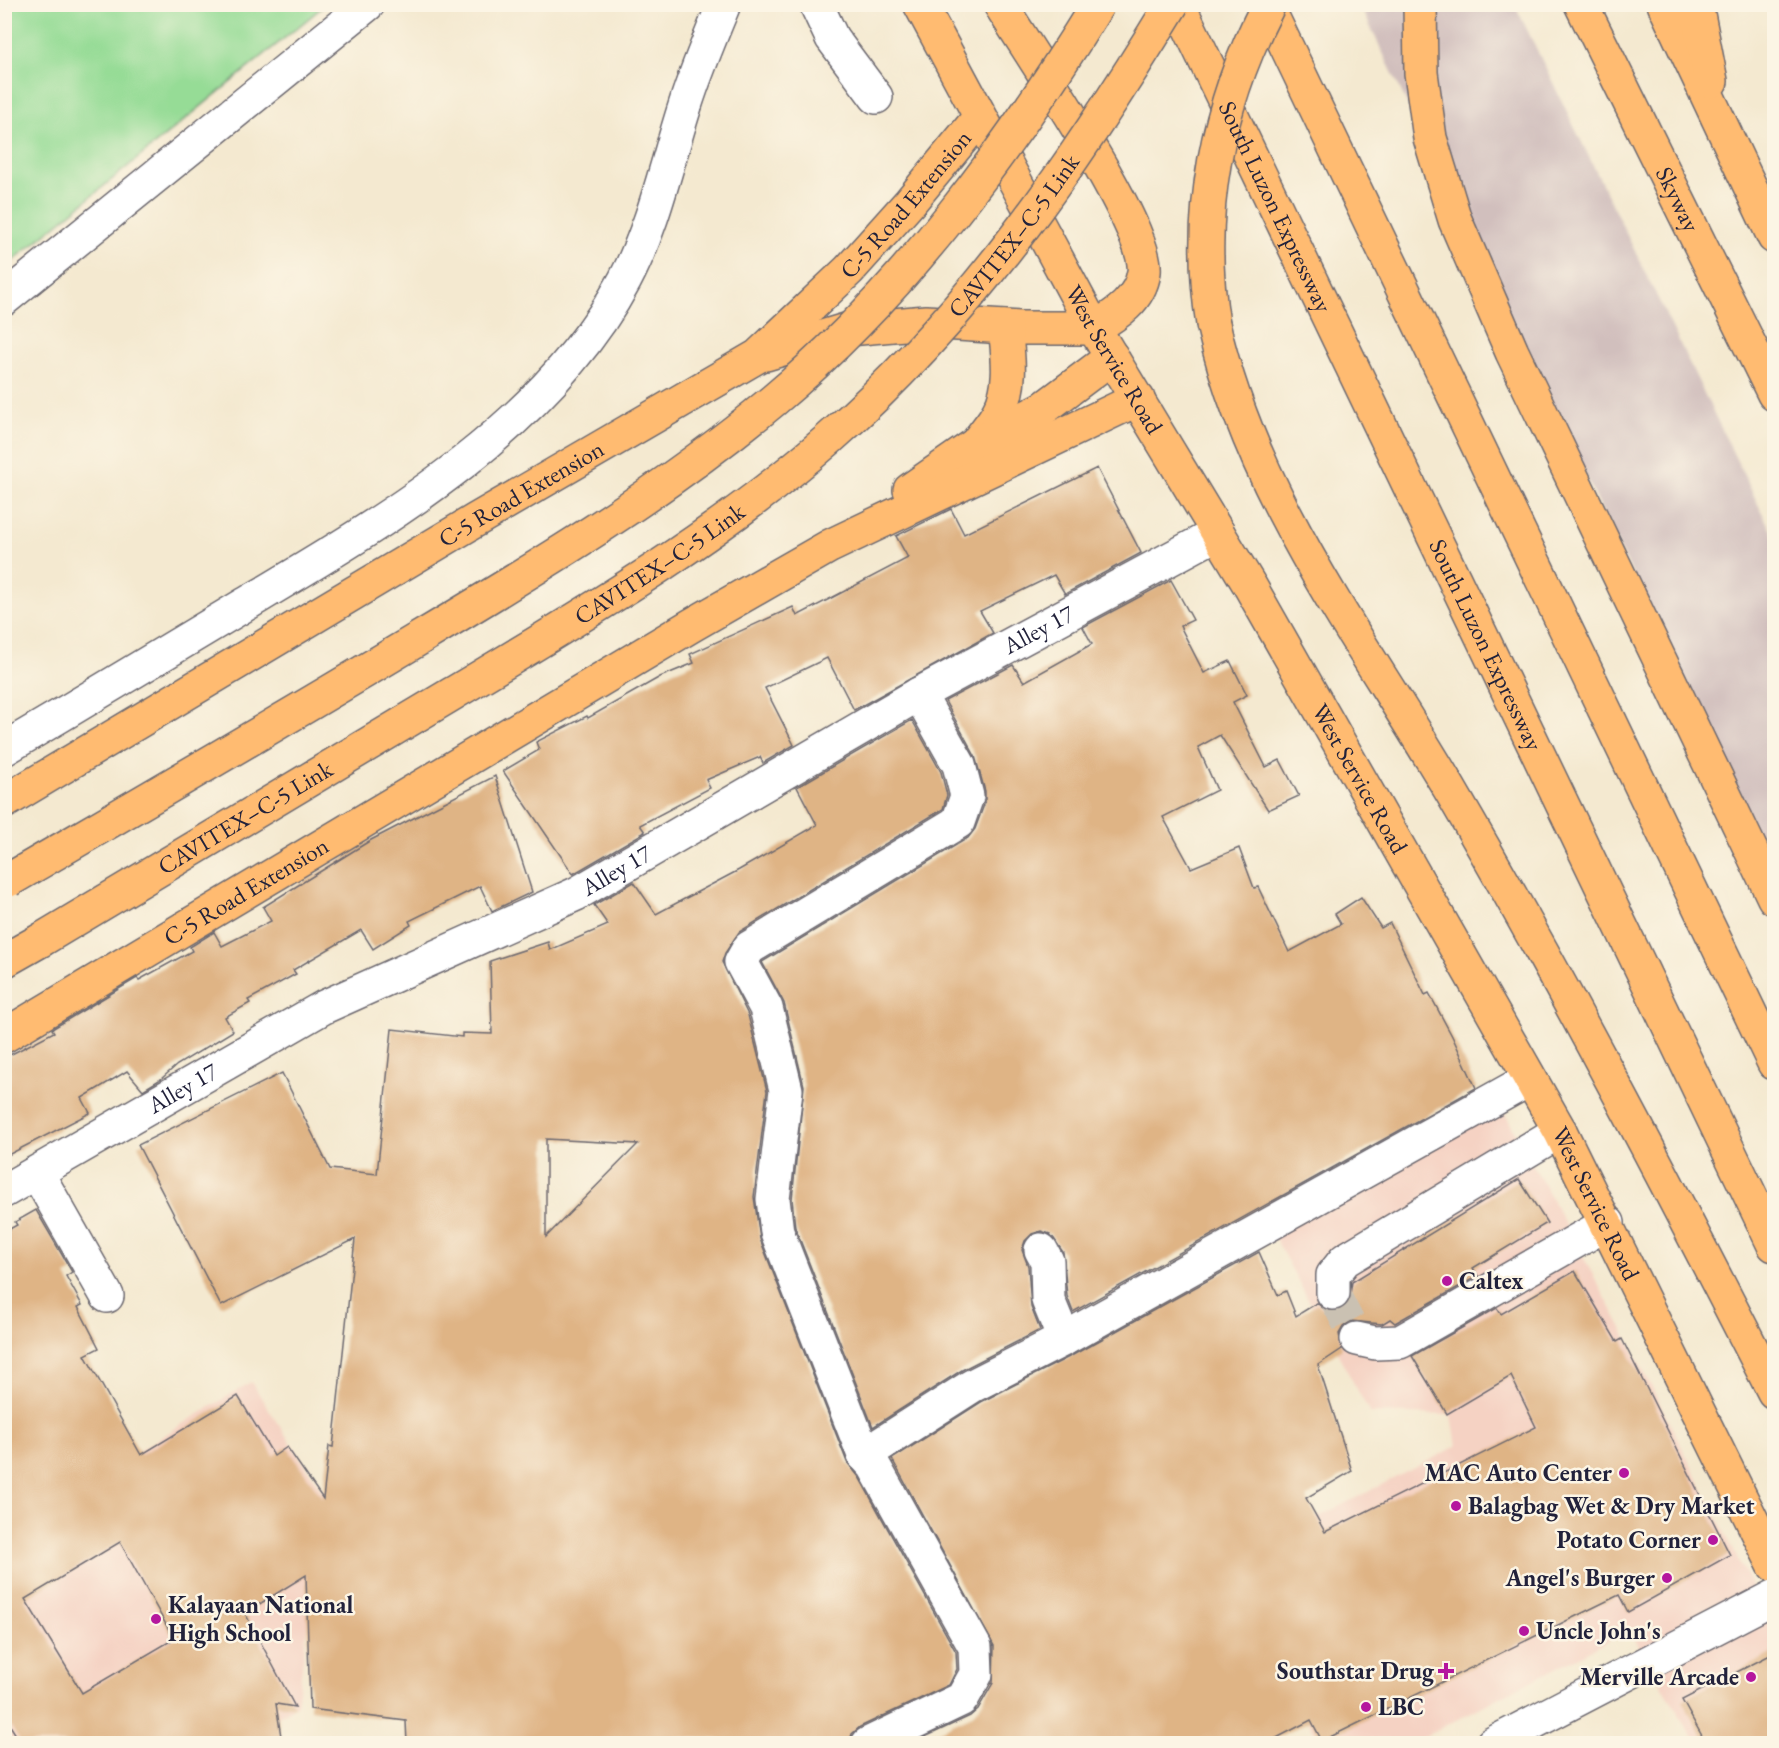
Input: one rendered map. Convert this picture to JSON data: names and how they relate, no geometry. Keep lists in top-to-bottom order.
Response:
{
  "streets": {
    "main road": [
      "Skyway",
      "C-5 Road Extension",
      "South Luzon Expressway",
      "CAVITEX–C-5 Link",
      "West Service Road"
    ],
    "street": ["Alley 17"]
  },
  "crossings": [
    ["C-5 Road Extension", "West Service Road"],
    ["West Service Road", "Alley 17"]
  ],
  "places": {
    "other": [
      "Caltex",
      "MAC Auto Center",
      "Balagbag Wet & Dry Market",
      "Potato Corner",
      "Angel's Burger",
      "Kalayaan National High School",
      "Uncle John's",
      "Merville Arcade",
      "LBC"
    ],
    "health": ["Southstar Drug"]
  }
}
